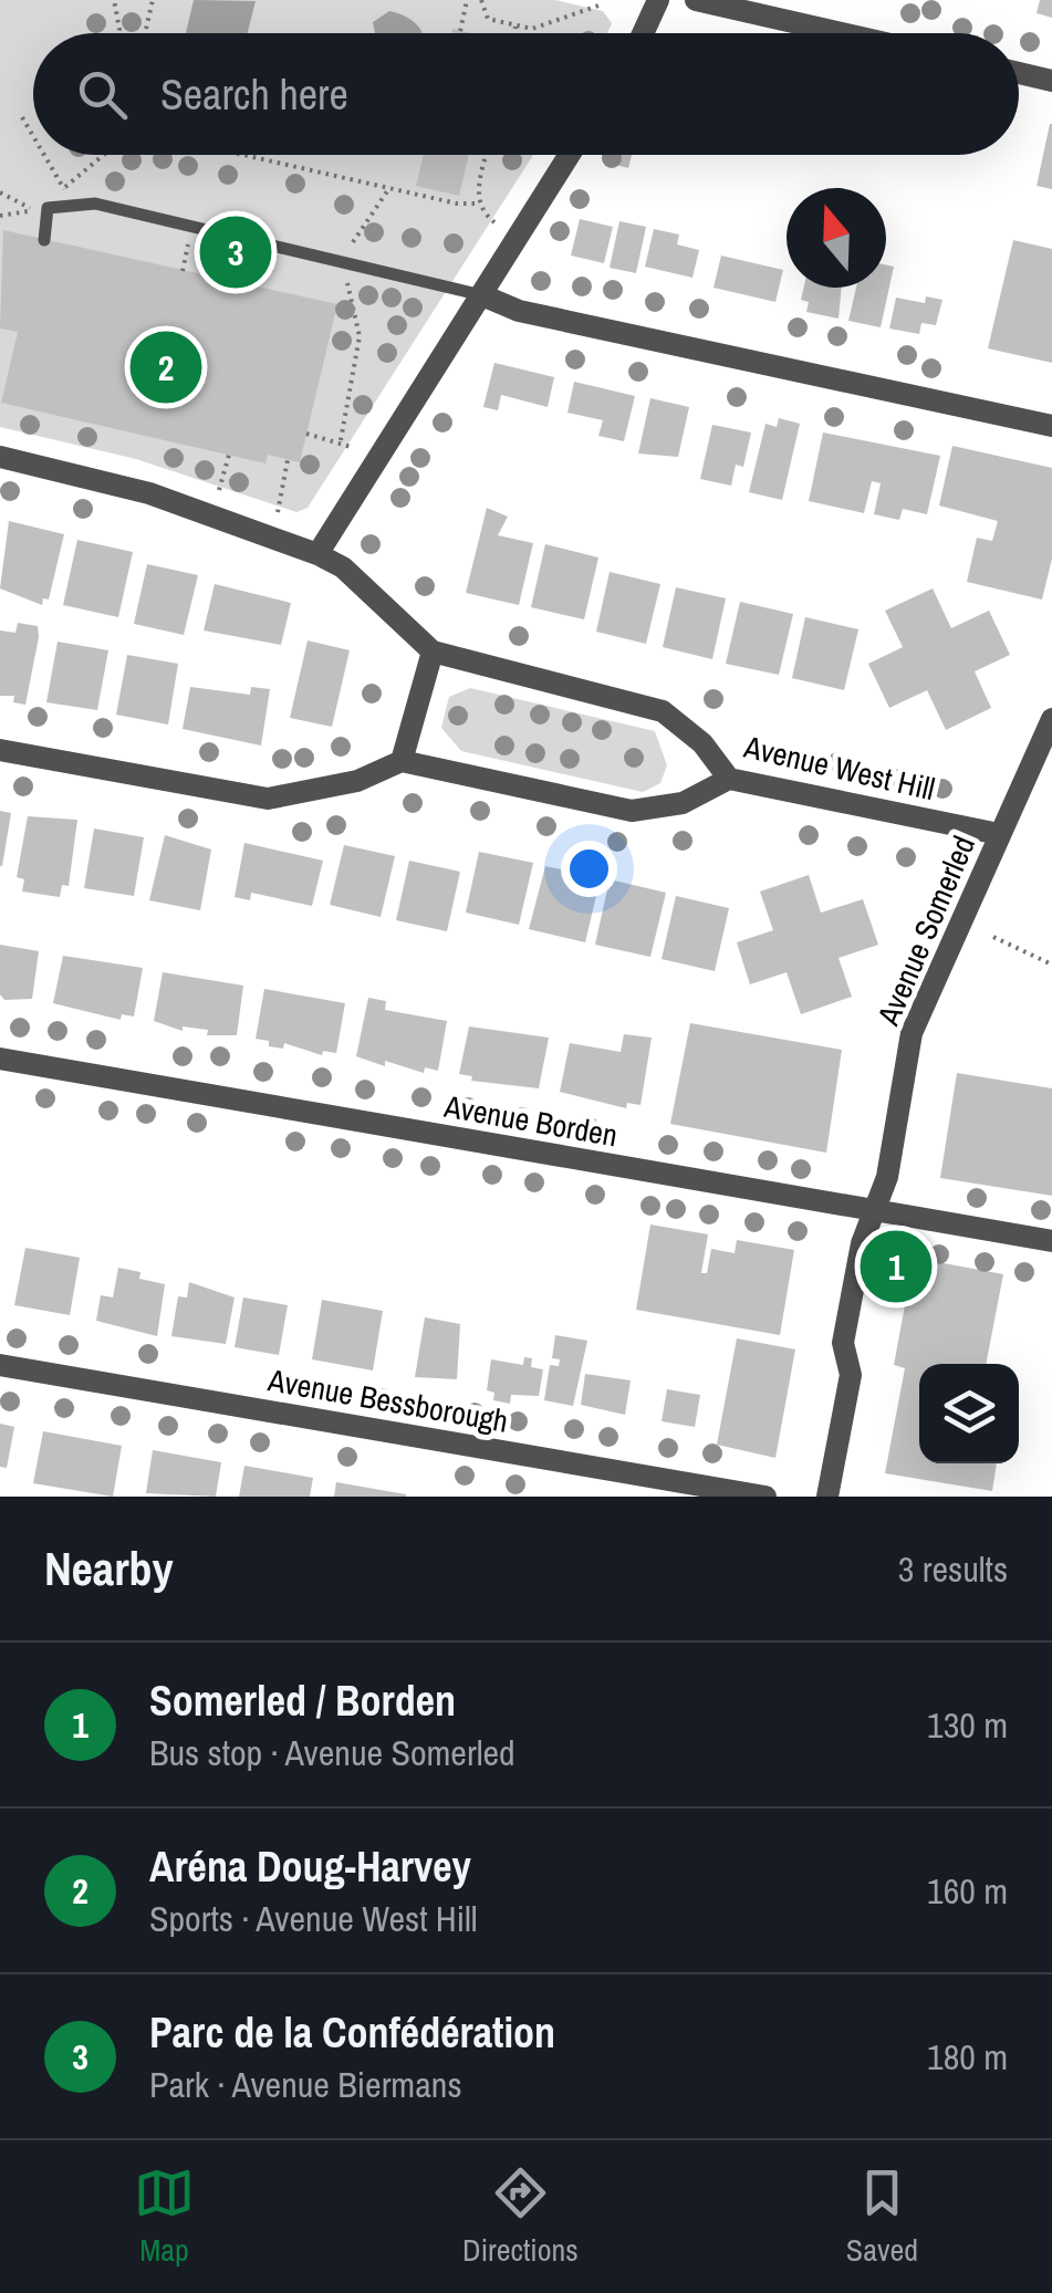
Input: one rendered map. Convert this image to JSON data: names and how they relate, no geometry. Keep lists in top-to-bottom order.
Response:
{
  "streets": {
    "street": [
      "Avenue West Hill",
      "Avenue Somerled",
      "Avenue Borden",
      "Avenue Bessborough"
    ]
  },
  "crossings": [
    ["Avenue West Hill", "Avenue Somerled"],
    ["Avenue Somerled", "Avenue Borden"]
  ],
  "north": "top",
  "page": {
    "search": "Search here",
    "pins": ["3", "2", "1"],
    "heading": ["Nearby", "3 results"],
    "list": [
      {
        "mark": "1",
        "name": "Somerled / Borden",
        "note": "Bus stop · Avenue Somerled",
        "value": "130 m"
      },
      {
        "mark": "2",
        "name": "Aréna Doug-Harvey",
        "note": "Sports · Avenue West Hill",
        "value": "160 m"
      },
      {
        "mark": "3",
        "name": "Parc de la Confédération",
        "note": "Park · Avenue Biermans",
        "value": "180 m"
      }
    ],
    "nav": ["Map", "Directions", "Saved"]
  }
}
